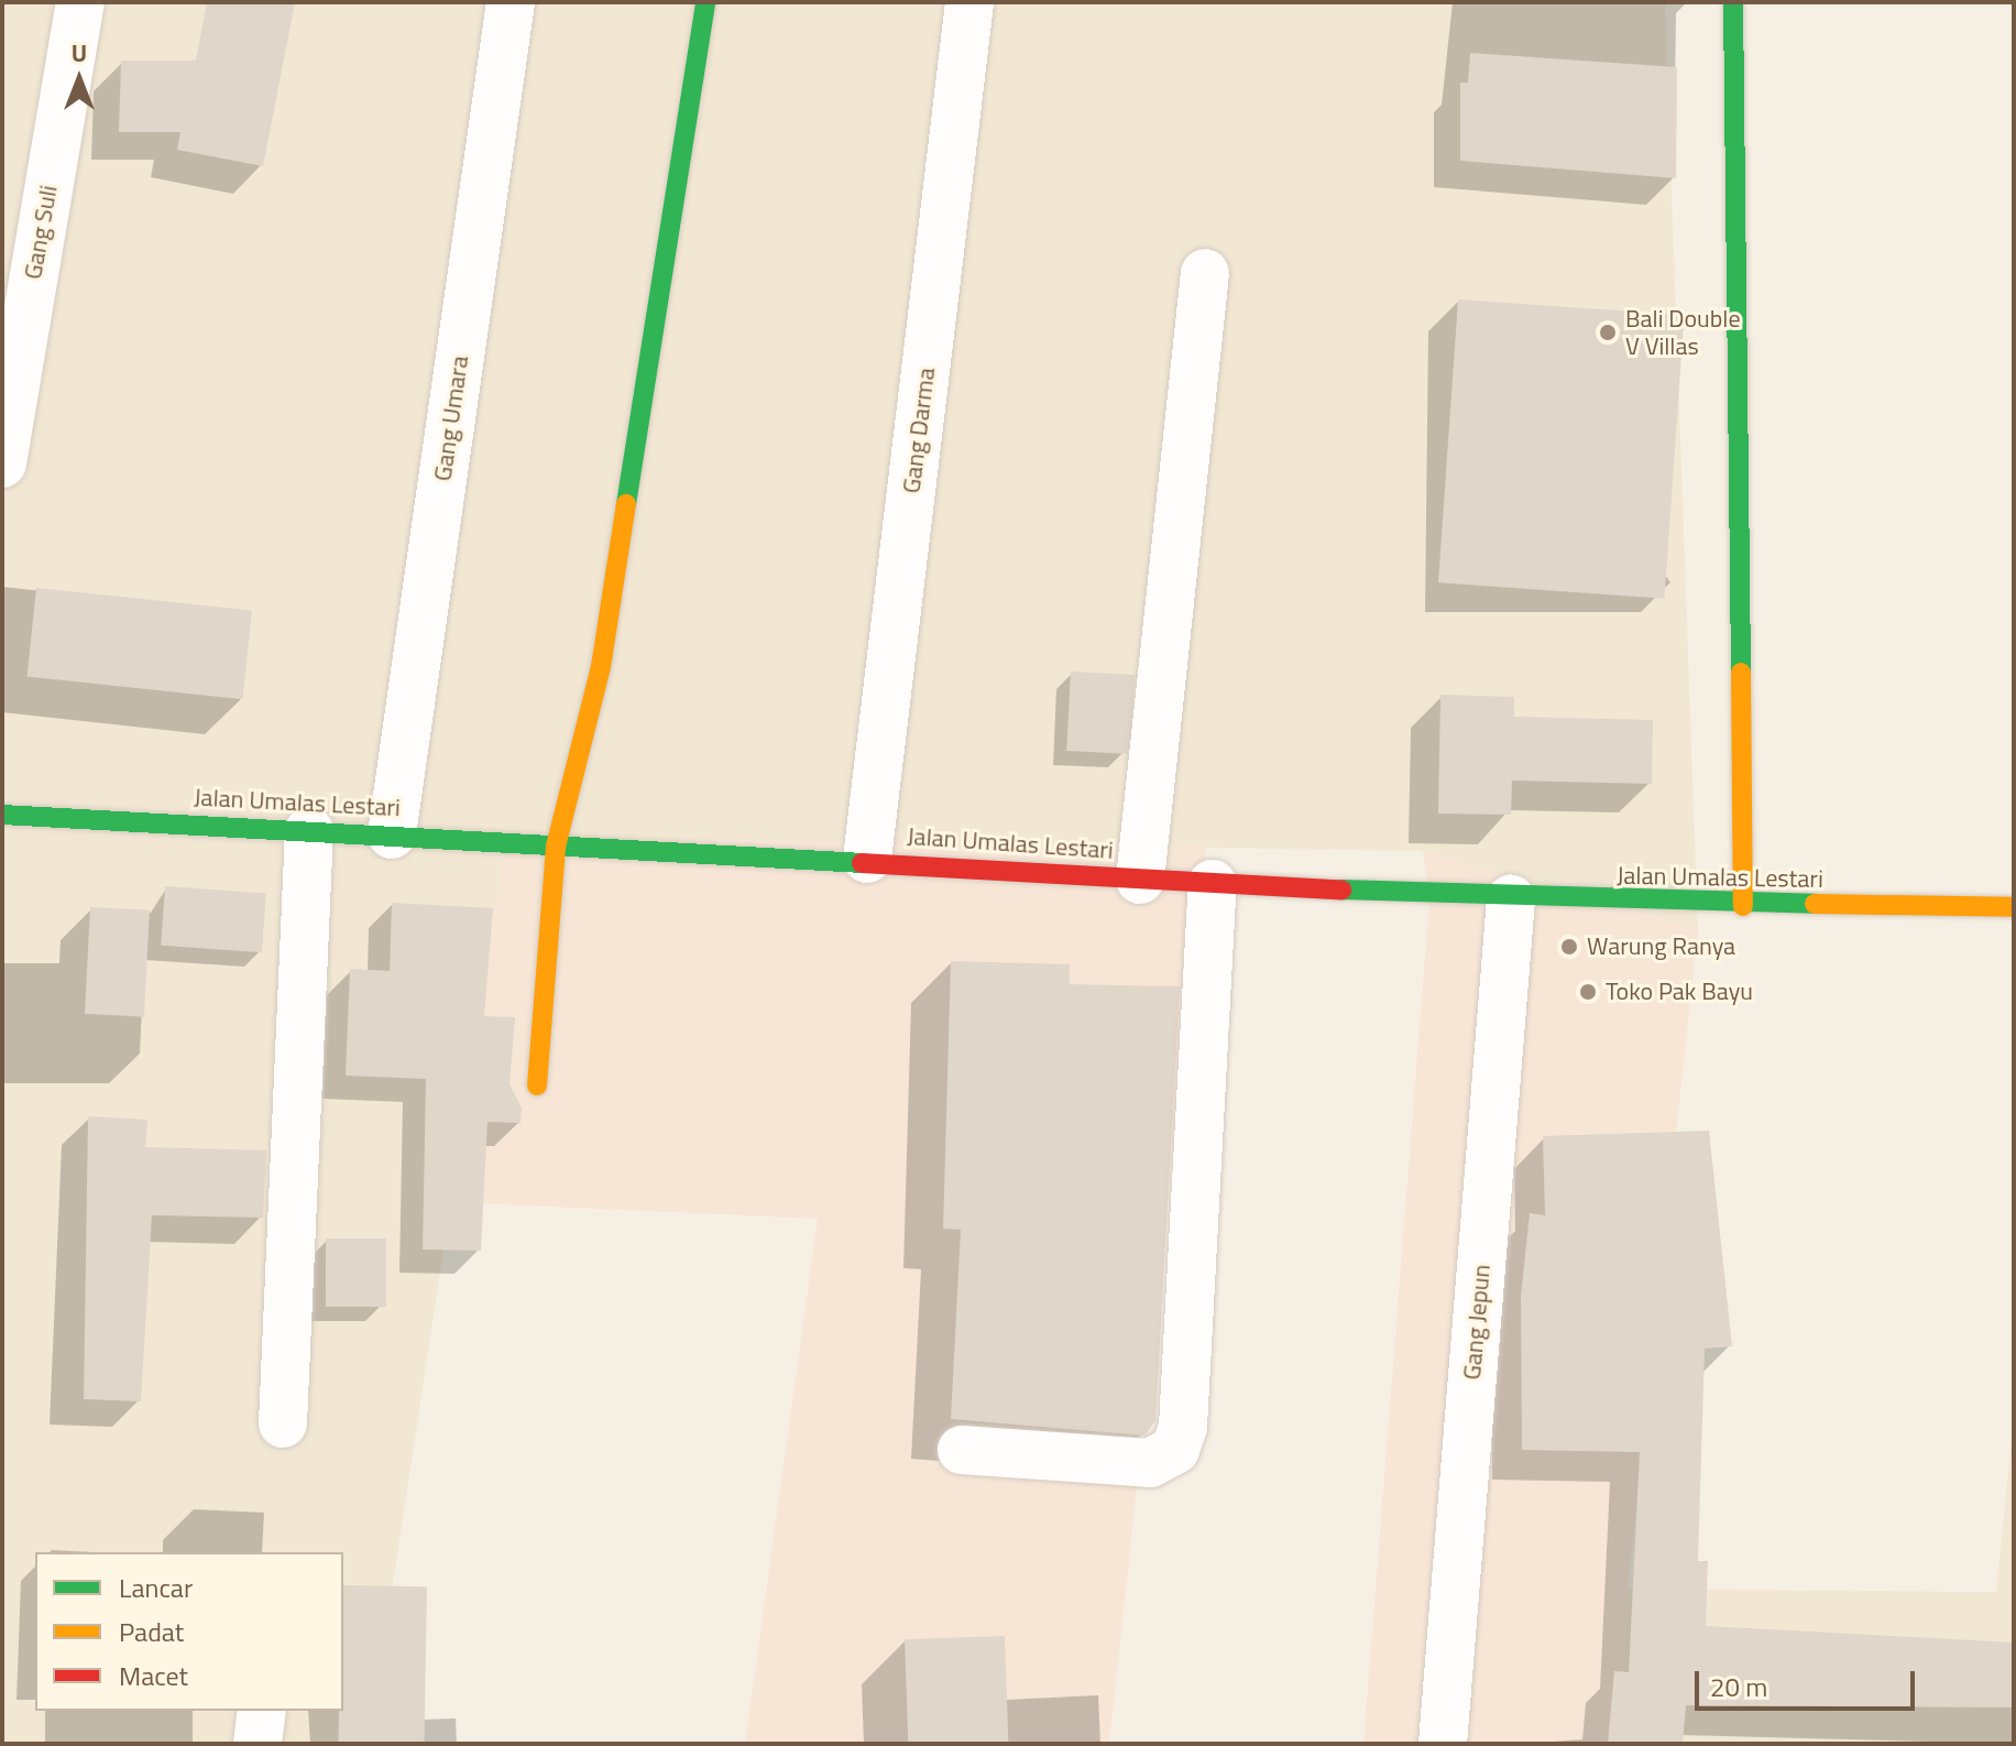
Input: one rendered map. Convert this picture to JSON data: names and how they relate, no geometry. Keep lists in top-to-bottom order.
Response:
{
  "streets": {
    "street": [
      "Gang Suli",
      "Gang Umara",
      "Gang Darma",
      "Jalan Umalas Lestari",
      "Gang Jepun"
    ]
  },
  "crossings": [
    ["Gang Umara", "Jalan Umalas Lestari"],
    ["Gang Darma", "Jalan Umalas Lestari"],
    ["Jalan Umalas Lestari", "Gang Jepun"]
  ],
  "places": ["Bali Double V Villas", "Warung Ranya", "Toko Pak Bayu"],
  "legend": ["Lancar", "Padat", "Macet"],
  "scale_bar": "20 m",
  "north": "top"
}
